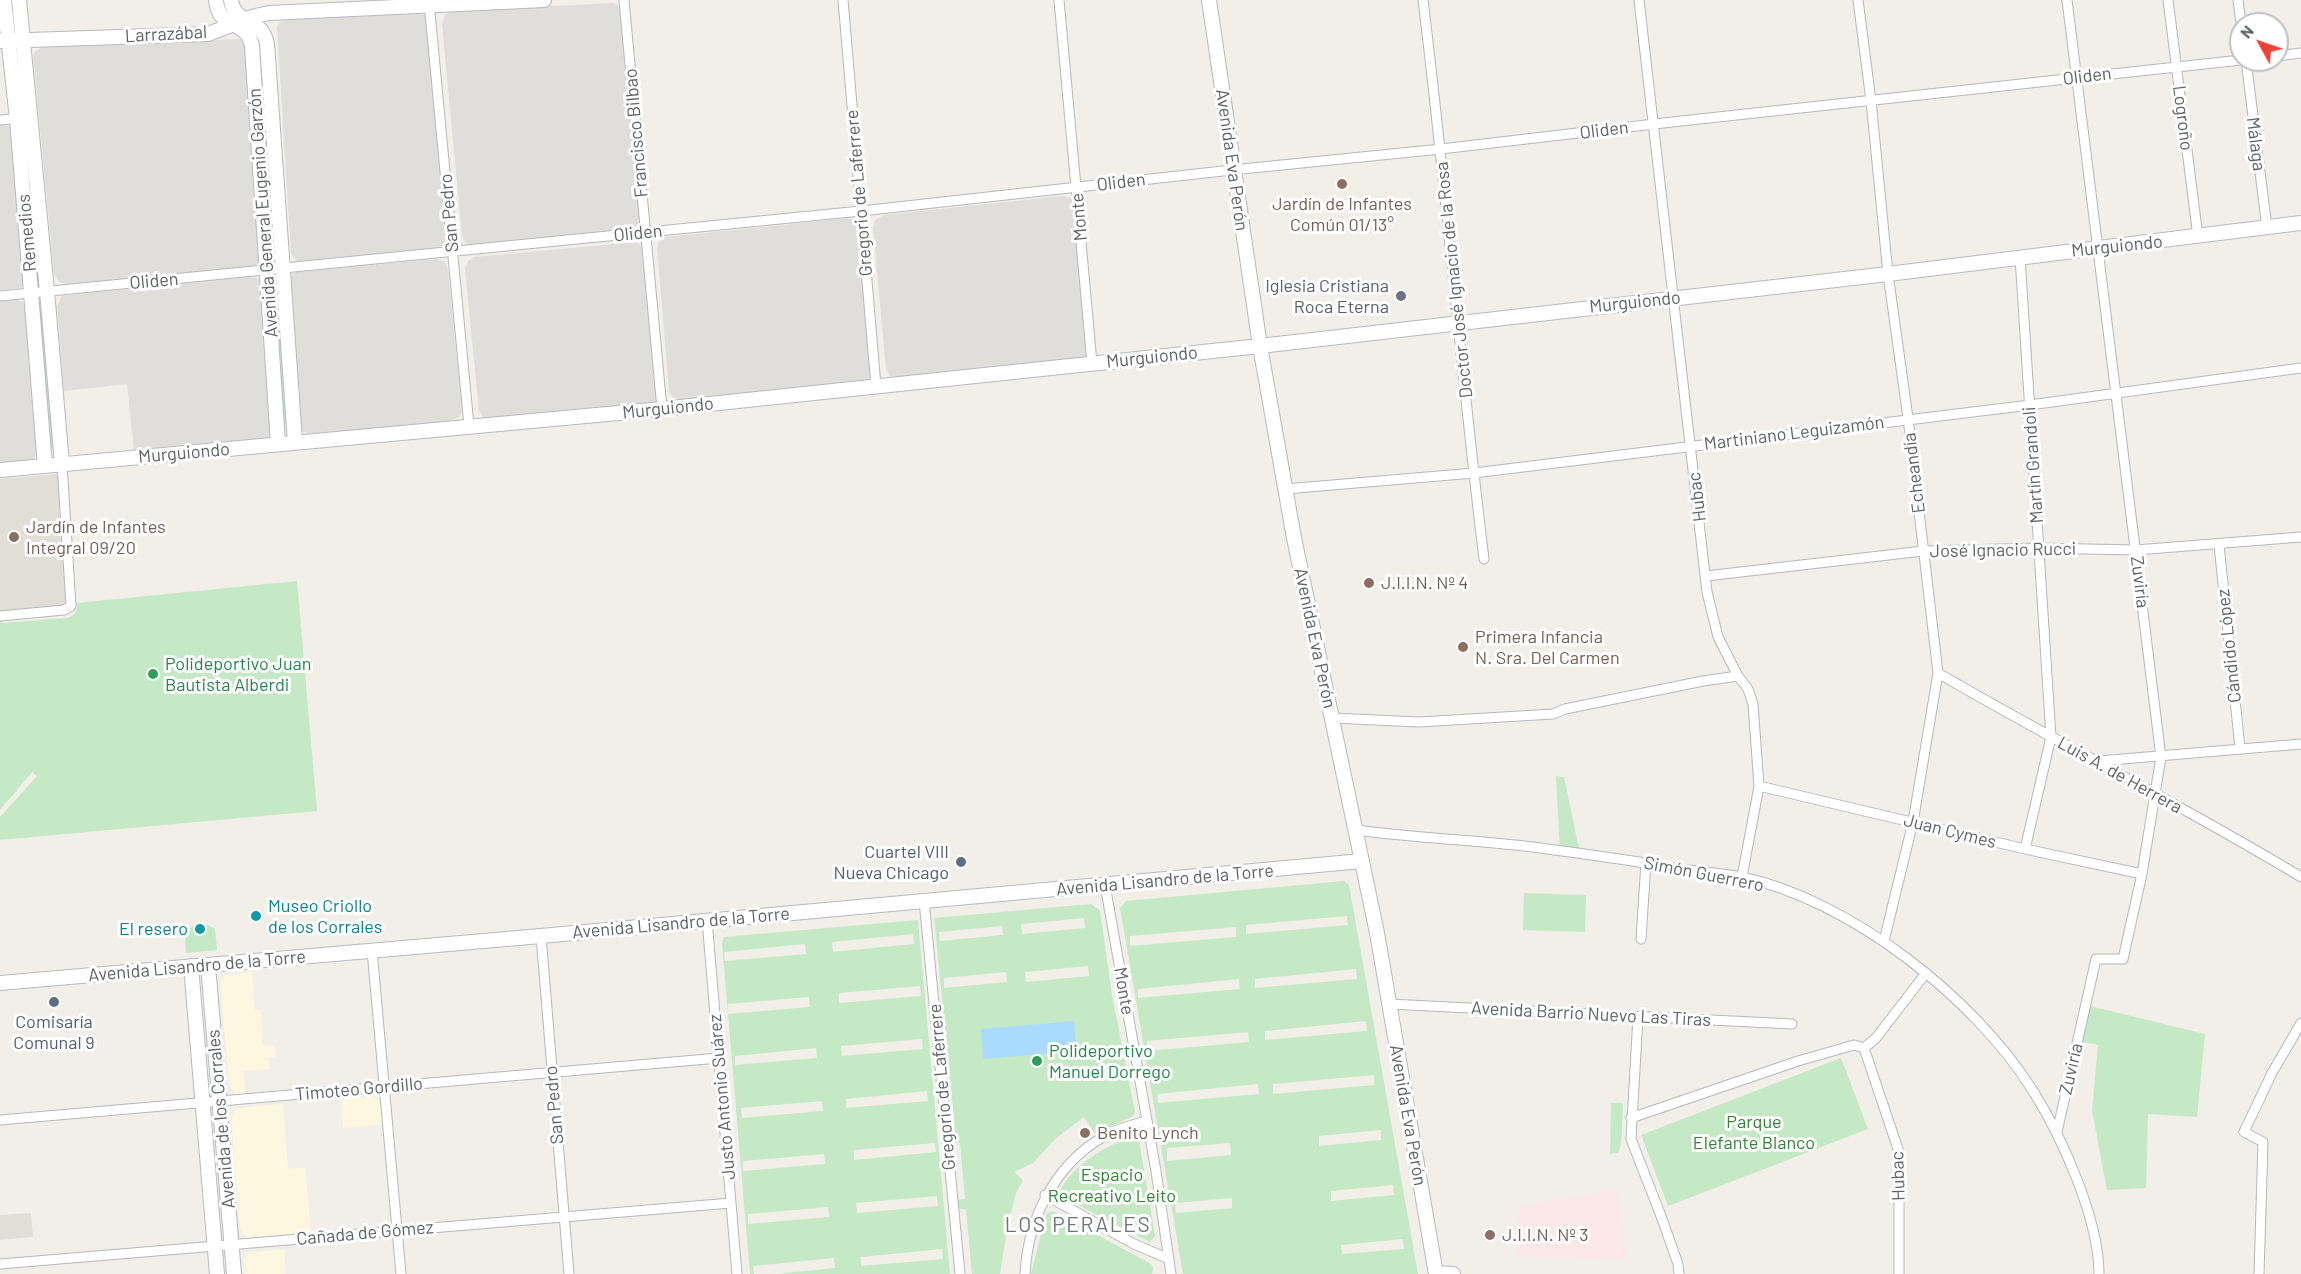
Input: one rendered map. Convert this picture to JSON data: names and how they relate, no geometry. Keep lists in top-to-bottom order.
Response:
{
  "streets": {
    "street": [
      "Larrazábal",
      "Oliden",
      "Logroño",
      "Francisco Bilbao",
      "Málaga",
      "Avenida Eva Perón",
      "Gregorio de Laferrere",
      "Avenida General Eugenio Garzón",
      "San Pedro",
      "Monte",
      "Remedios",
      "Murguiondo",
      "Doctor José Ignacio de la Rosa",
      "Martiniano Leguizamón",
      "Martín Grandoli",
      "Echeandía",
      "Hubac",
      "José Ignacio Rucci",
      "Zuviría",
      "Cándido López",
      "Luis A. de Herrera",
      "Juan Cymes",
      "Simón Guerrero",
      "Avenida Lisandro de la Torre",
      "Avenida Barrio Nuevo Las Tiras",
      "Timoteo Gordillo",
      "Justo Antonio Suárez",
      "Avenida de los Corrales",
      "Cañada de Gómez"
    ]
  },
  "crossings": [
    ["Larrazábal", "Avenida General Eugenio Garzón"],
    ["Larrazábal", "San Pedro"],
    ["Larrazábal", "Remedios"],
    ["Oliden", "Logroño"],
    ["Oliden", "Francisco Bilbao"],
    ["Oliden", "Avenida Eva Perón"],
    ["Oliden", "Gregorio de Laferrere"],
    ["Oliden", "Avenida General Eugenio Garzón"],
    ["Oliden", "San Pedro"],
    ["Oliden", "Monte"],
    ["Oliden", "Remedios"],
    ["Oliden", "Doctor José Ignacio de la Rosa"],
    ["Oliden", "Echeandía"],
    ["Oliden", "Hubac"],
    ["Oliden", "Zuviría"],
    ["Logroño", "Murguiondo"],
    ["Francisco Bilbao", "Murguiondo"],
    ["Málaga", "Murguiondo"],
    ["Avenida Eva Perón", "Murguiondo"],
    ["Avenida Eva Perón", "Martiniano Leguizamón"],
    ["Avenida Eva Perón", "Simón Guerrero"],
    ["Avenida Eva Perón", "Avenida Lisandro de la Torre"],
    ["Avenida Eva Perón", "Avenida Barrio Nuevo Las Tiras"],
    ["Gregorio de Laferrere", "Murguiondo"],
    ["Gregorio de Laferrere", "Avenida Lisandro de la Torre"],
    ["Avenida General Eugenio Garzón", "Murguiondo"],
    ["San Pedro", "Murguiondo"],
    ["San Pedro", "Avenida Lisandro de la Torre"],
    ["San Pedro", "Timoteo Gordillo"],
    ["San Pedro", "Cañada de Gómez"],
    ["Monte", "Murguiondo"],
    ["Monte", "Avenida Lisandro de la Torre"],
    ["Remedios", "Murguiondo"],
    ["Murguiondo", "Doctor José Ignacio de la Rosa"],
    ["Murguiondo", "Martín Grandoli"],
    ["Murguiondo", "Echeandía"],
    ["Murguiondo", "Hubac"],
    ["Murguiondo", "Zuviría"],
    ["Doctor José Ignacio de la Rosa", "Martiniano Leguizamón"],
    ["Martiniano Leguizamón", "Martín Grandoli"],
    ["Martiniano Leguizamón", "Echeandía"],
    ["Martiniano Leguizamón", "Hubac"],
    ["Martiniano Leguizamón", "Zuviría"],
    ["Martín Grandoli", "José Ignacio Rucci"],
    ["Martín Grandoli", "Luis A. de Herrera"],
    ["Martín Grandoli", "Juan Cymes"],
    ["Echeandía", "José Ignacio Rucci"],
    ["Echeandía", "Luis A. de Herrera"],
    ["Echeandía", "Juan Cymes"],
    ["Echeandía", "Simón Guerrero"],
    ["Hubac", "José Ignacio Rucci"],
    ["Hubac", "Juan Cymes"],
    ["Hubac", "Simón Guerrero"],
    ["José Ignacio Rucci", "Zuviría"],
    ["José Ignacio Rucci", "Cándido López"],
    ["Zuviría", "Luis A. de Herrera"],
    ["Zuviría", "Juan Cymes"],
    ["Zuviría", "Simón Guerrero"],
    ["Avenida Lisandro de la Torre", "Justo Antonio Suárez"],
    ["Avenida Lisandro de la Torre", "Avenida de los Corrales"],
    ["Timoteo Gordillo", "Justo Antonio Suárez"],
    ["Timoteo Gordillo", "Avenida de los Corrales"],
    ["Justo Antonio Suárez", "Cañada de Gómez"],
    ["Avenida de los Corrales", "Cañada de Gómez"]
  ],
  "districts": ["LOS PERALES"],
  "parks": ["Parque Elefante Blanco", "Espacio Recreativo Leito"],
  "places": [
    "Jardín de Infantes Común 01/13°",
    "Iglesia Cristiana Roca Eterna",
    "Jardín de Infantes Integral 09/20",
    "J.I.I.N. Nº 4",
    "Primera Infancia N. Sra. Del Carmen",
    "Polideportivo Juan Bautista Alberdi",
    "Cuartel VIII Nueva Chicago",
    "Museo Criollo de los Corrales",
    "El resero",
    "Comisaría Comunal 9",
    "Polideportivo Manuel Dorrego",
    "Benito Lynch",
    "J.I.I.N. Nº 3"
  ],
  "north": "top left"
}
